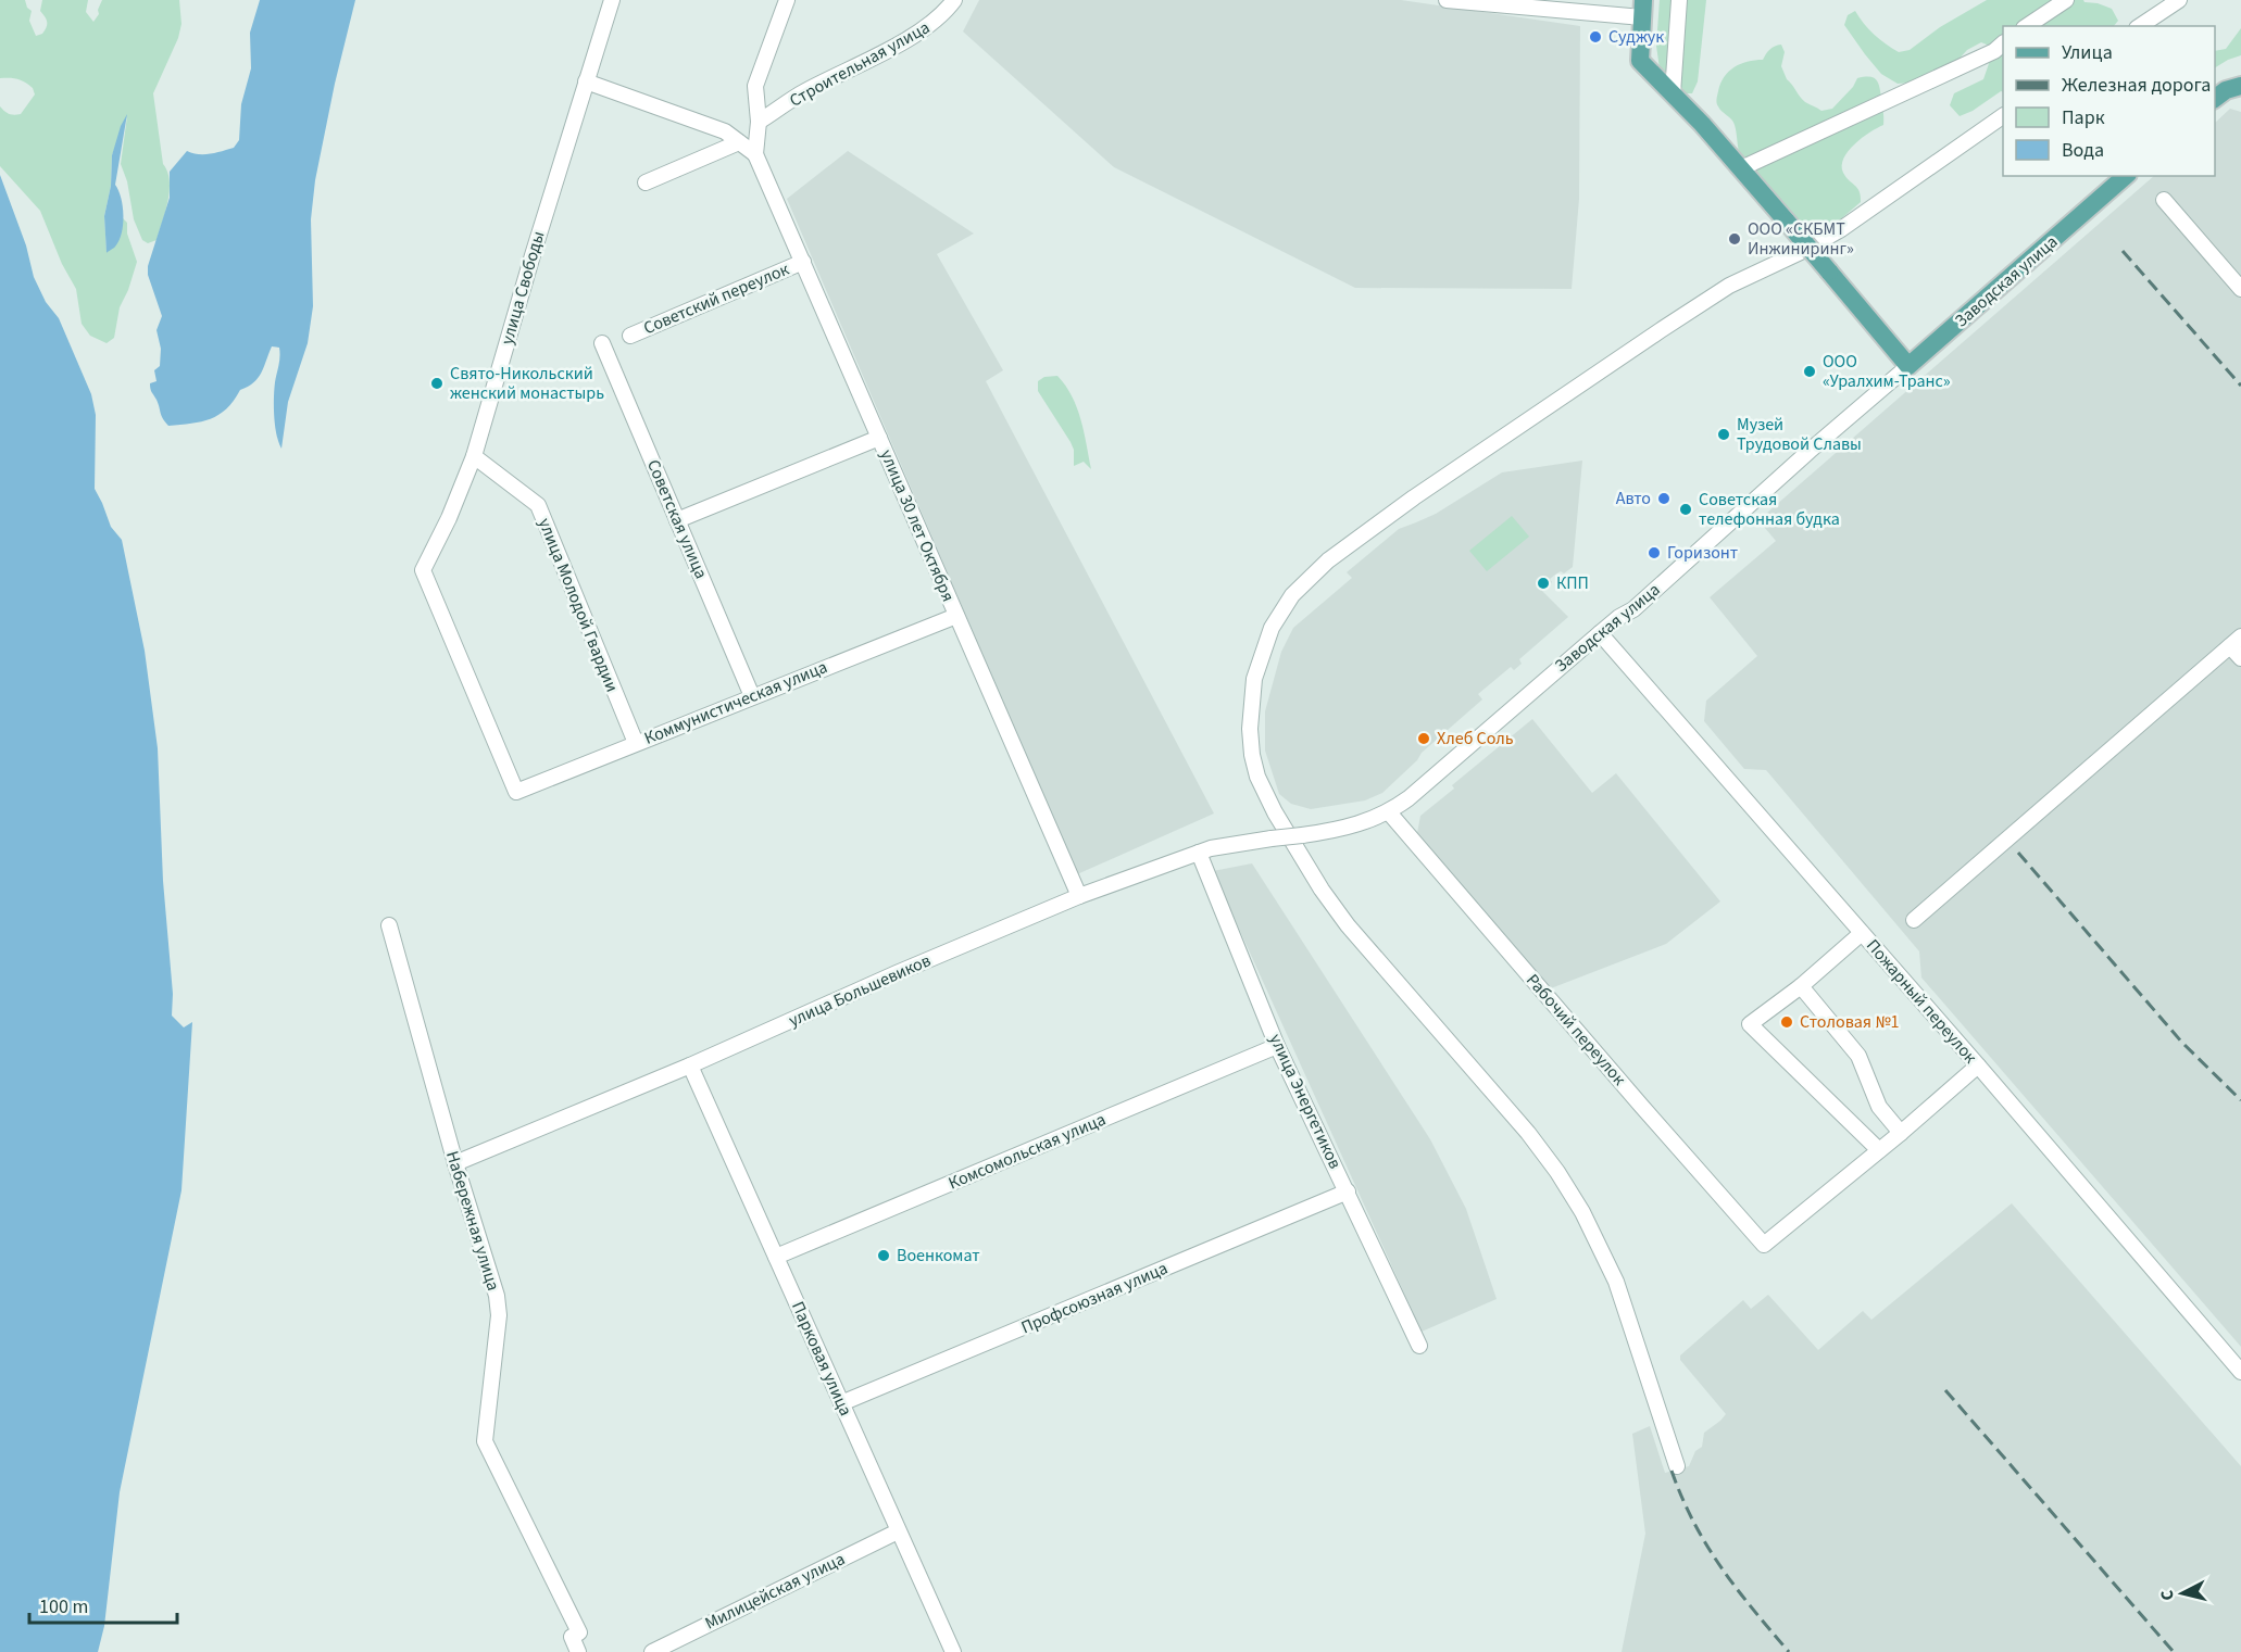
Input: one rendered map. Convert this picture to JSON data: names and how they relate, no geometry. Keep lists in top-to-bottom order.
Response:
{
  "streets": {
    "main road": ["Заводская улица"],
    "street": [
      "Строительная улица",
      "улица Свободы",
      "Советский переулок",
      "Советская улица",
      "улица 30 лет Октября",
      "улица Молодой Гвардии",
      "Коммунистическая улица",
      "улица Большевиков",
      "Пожарный переулок",
      "Рабочий переулок",
      "улица Энергетиков",
      "Комсомольская улица",
      "Набережная улица",
      "Профсоюзная улица",
      "Парковая улица",
      "Милицейская улица"
    ]
  },
  "crossings": [
    ["Заводская улица", "улица Большевиков"],
    ["Заводская улица", "Пожарный переулок"],
    ["Заводская улица", "Рабочий переулок"],
    ["улица Свободы", "улица Молодой Гвардии"],
    ["улица Свободы", "Коммунистическая улица"],
    ["Советский переулок", "улица 30 лет Октября"],
    ["Советская улица", "Коммунистическая улица"],
    ["улица 30 лет Октября", "Коммунистическая улица"],
    ["улица 30 лет Октября", "улица Большевиков"],
    ["улица Молодой Гвардии", "Коммунистическая улица"],
    ["улица Большевиков", "улица Энергетиков"],
    ["улица Большевиков", "Набережная улица"],
    ["улица Большевиков", "Парковая улица"],
    ["улица Энергетиков", "Комсомольская улица"],
    ["улица Энергетиков", "Профсоюзная улица"],
    ["Комсомольская улица", "Парковая улица"],
    ["Профсоюзная улица", "Парковая улица"],
    ["Парковая улица", "Милицейская улица"]
  ],
  "places": [
    "Суджук",
    "ООО «СКБМТ Инжиниринг»",
    "ООО «Уралхим-Транс»",
    "Свято-Никольский женский монастырь",
    "Музей Трудовой Славы",
    "Авто",
    "Советская телефонная будка",
    "Горизонт",
    "КПП",
    "Хлеб Соль",
    "Столовая №1",
    "Военкомат"
  ],
  "legend": [
    "Улица",
    "Железная дорога",
    "Парк",
    "Вода"
  ],
  "scale_bar": "100 m",
  "north": "left"
}
